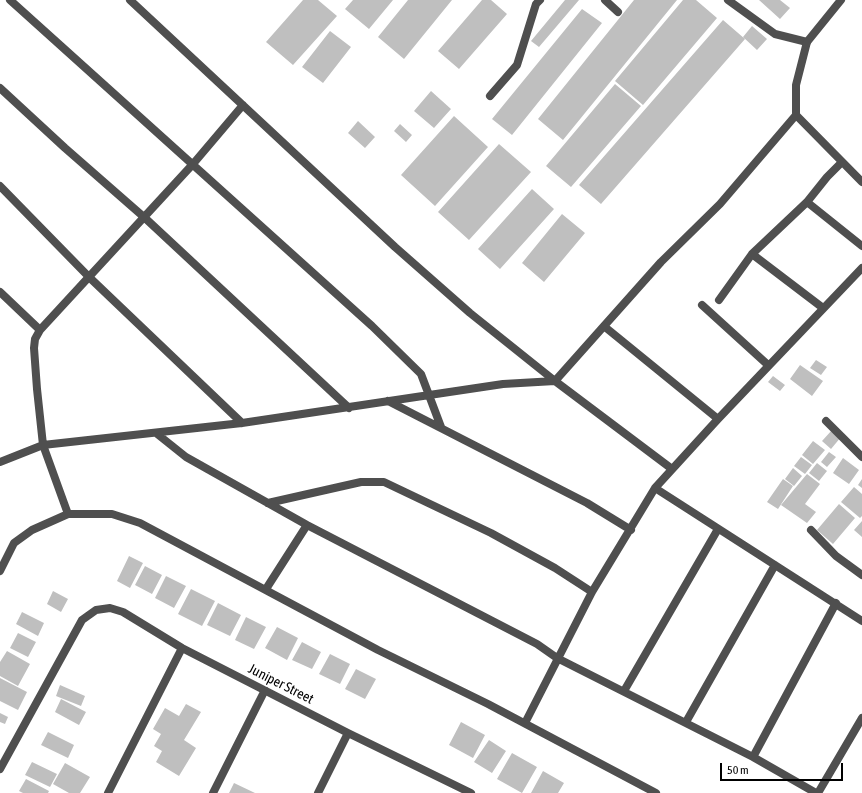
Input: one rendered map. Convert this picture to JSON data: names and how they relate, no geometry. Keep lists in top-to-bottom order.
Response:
{
  "streets": {
    "street": ["Juniper Street"]
  },
  "scale_bar": "50 m"
}
